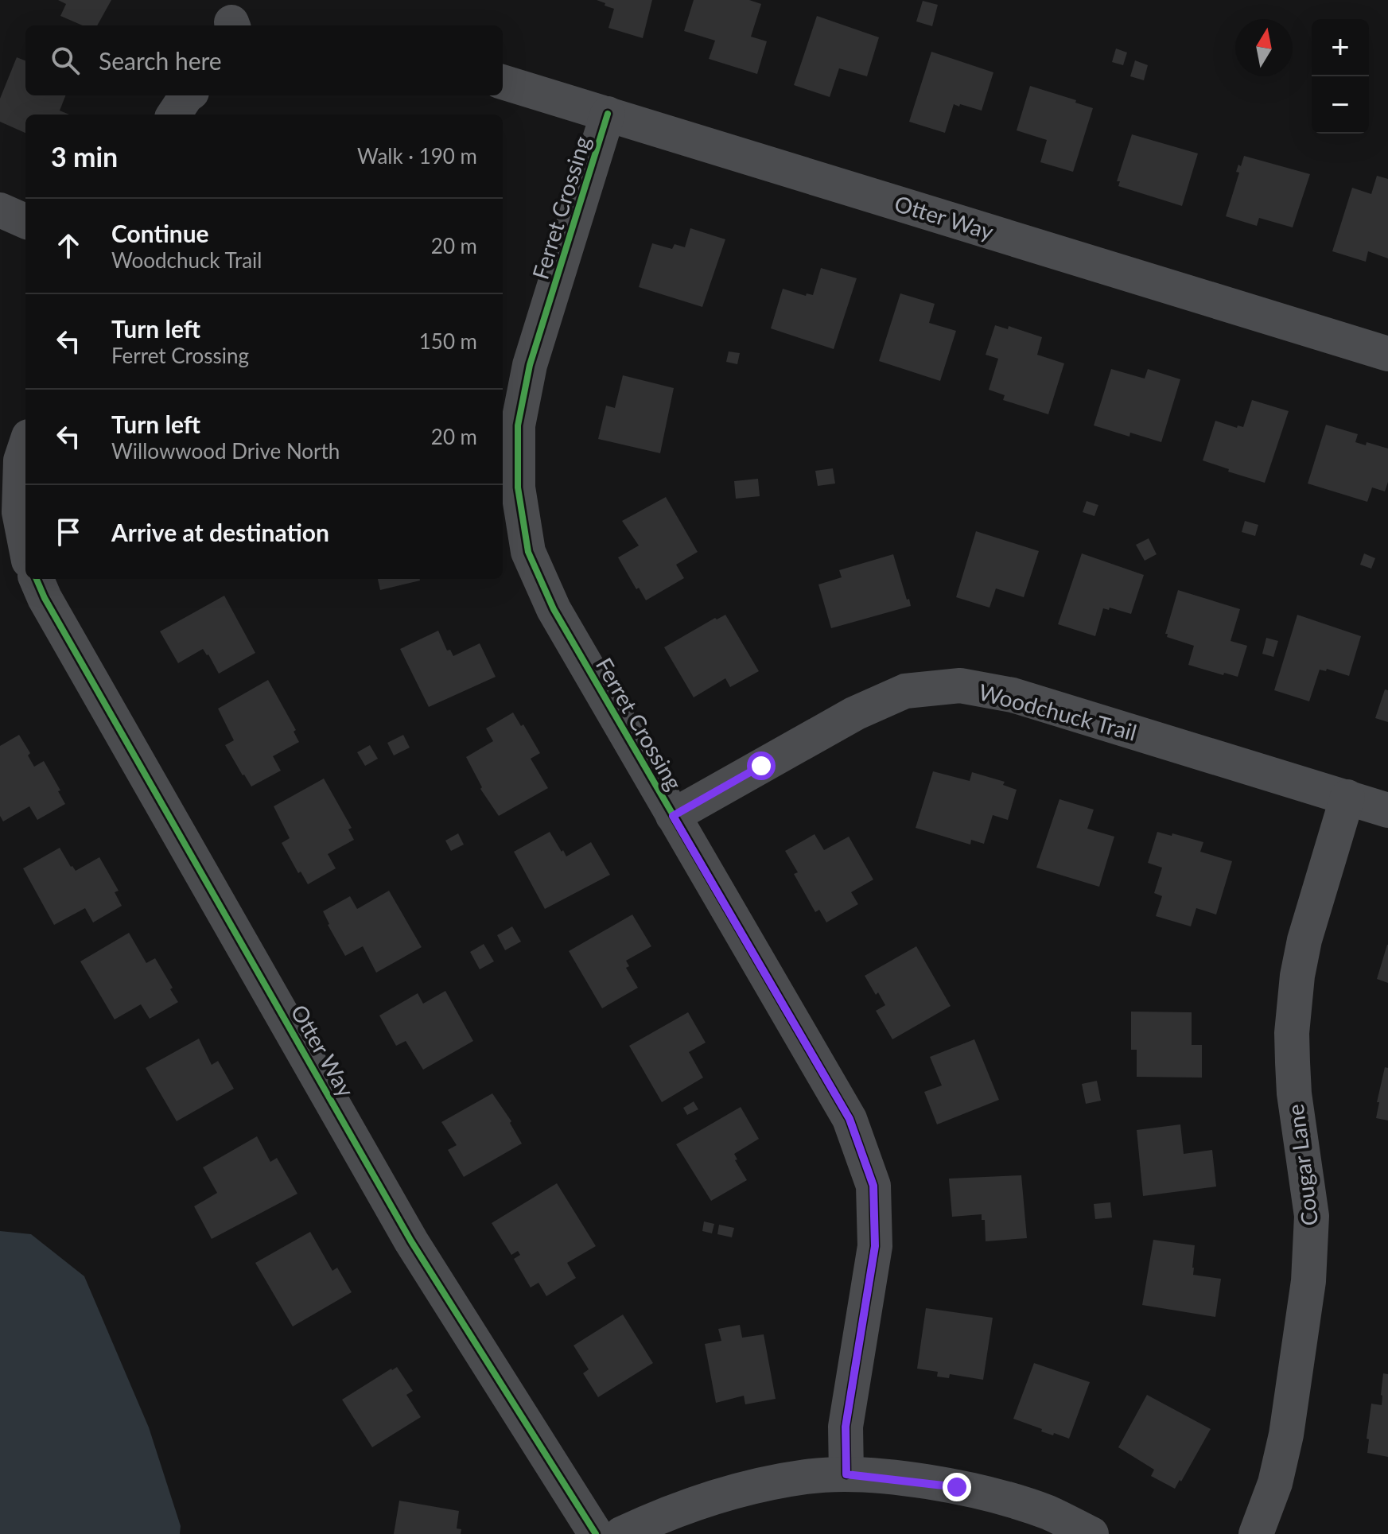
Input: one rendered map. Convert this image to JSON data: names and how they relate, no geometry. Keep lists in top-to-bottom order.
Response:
{
  "streets": {
    "street": [
      "Ferret Crossing",
      "Otter Way",
      "Woodchuck Trail",
      "Cougar Lane"
    ]
  },
  "crossings": [
    ["Ferret Crossing", "Otter Way"],
    ["Ferret Crossing", "Woodchuck Trail"],
    ["Woodchuck Trail", "Cougar Lane"]
  ],
  "north": "top",
  "page": {
    "map_buttons": ["+", "−"],
    "search": "Search here",
    "heading": ["3 min", "Walk · 190 m"],
    "list": [
      ["Continue", "Woodchuck Trail", "20 m"],
      ["Turn left", "Ferret Crossing", "150 m"],
      ["Turn left", "Willowwood Drive North", "20 m"],
      "Arrive at destination"
    ]
  }
}
